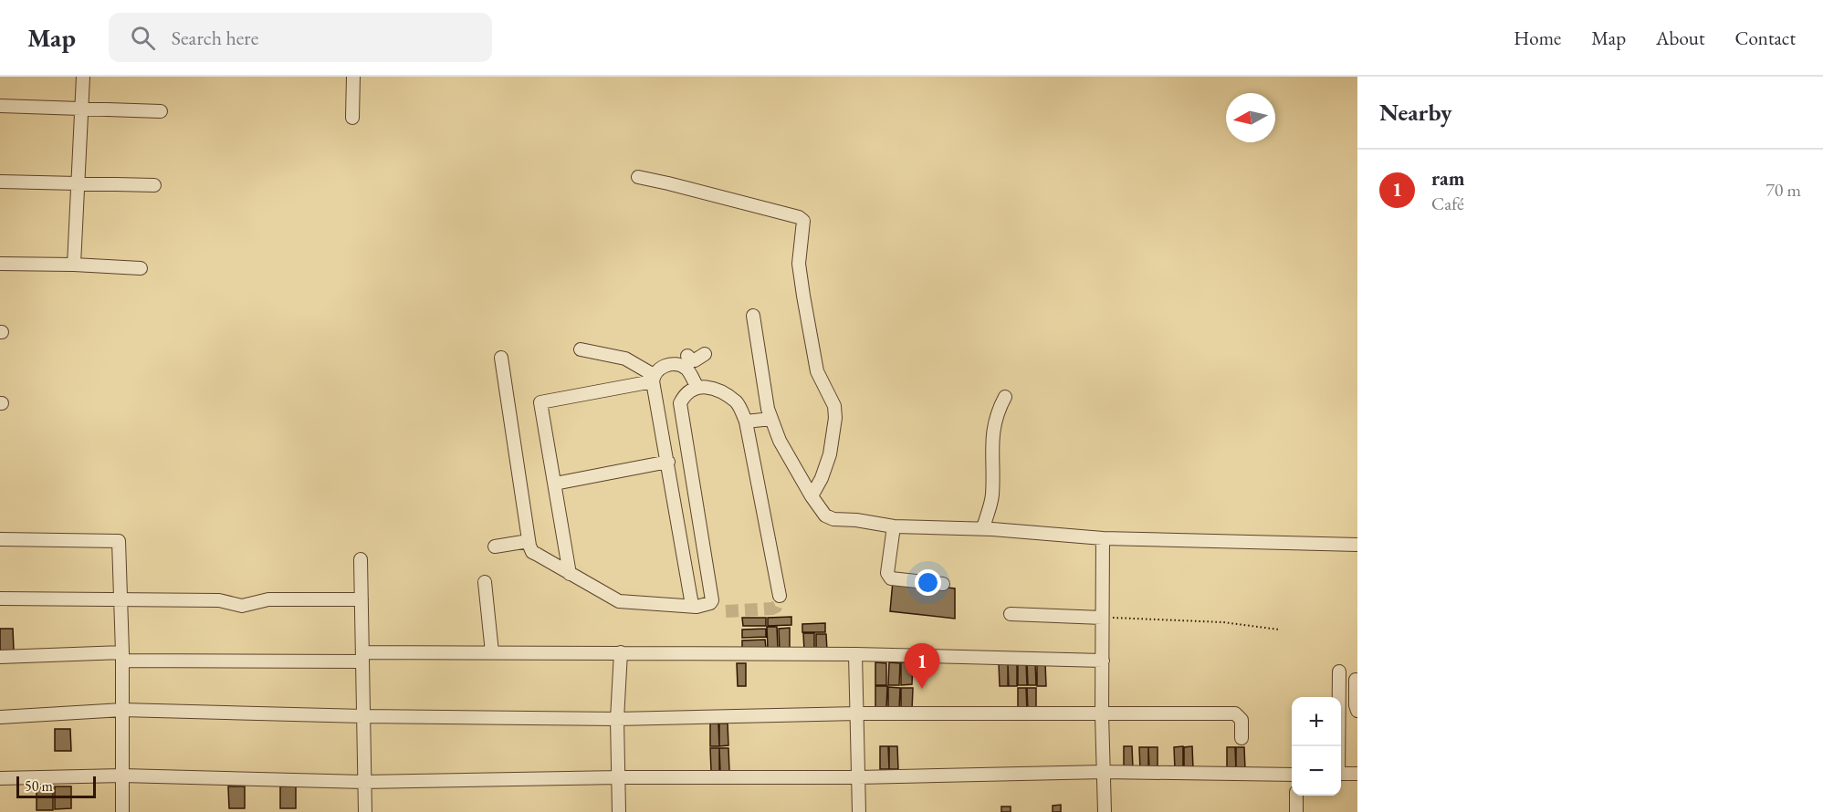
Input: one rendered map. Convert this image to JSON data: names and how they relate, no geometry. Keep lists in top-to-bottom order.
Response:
{
  "scale_bar": "50 m",
  "north": "left",
  "page": {
    "header": "Map",
    "search": "Search here",
    "nav": [
      "Home",
      "Map",
      "About",
      "Contact"
    ],
    "heading": "Nearby",
    "list": [
      {
        "mark": "1",
        "name": "ram",
        "note": "Café",
        "value": "70 m"
      }
    ],
    "pins": "1",
    "map_buttons": ["+", "−"],
    "scale": "50 m"
  }
}
